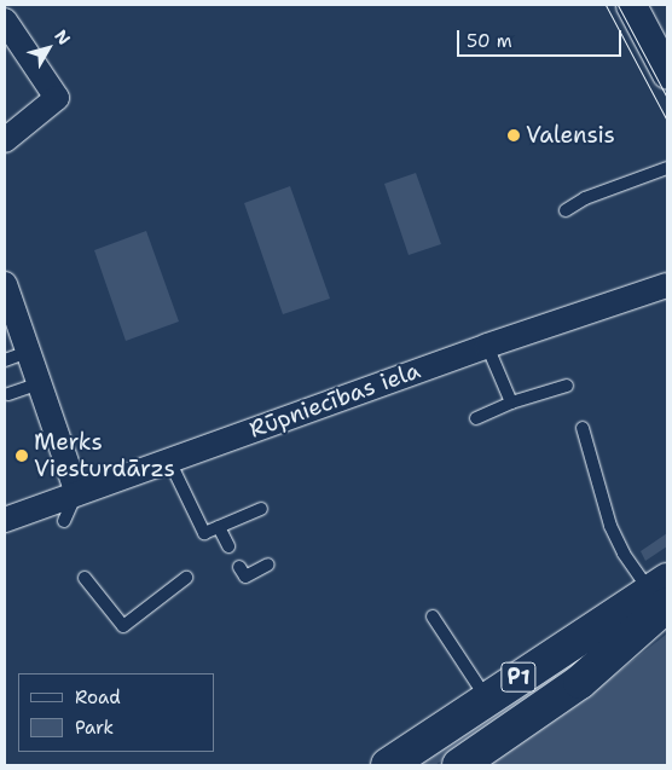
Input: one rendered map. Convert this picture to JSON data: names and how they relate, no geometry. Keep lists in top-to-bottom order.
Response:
{
  "streets": {
    "main road": ["P1"],
    "street": ["Rūpniecības iela"]
  },
  "places": ["Valensis", "Merks Viesturdārzs"],
  "legend": ["Road", "Park"],
  "scale_bar": "50 m",
  "north": "top right"
}
